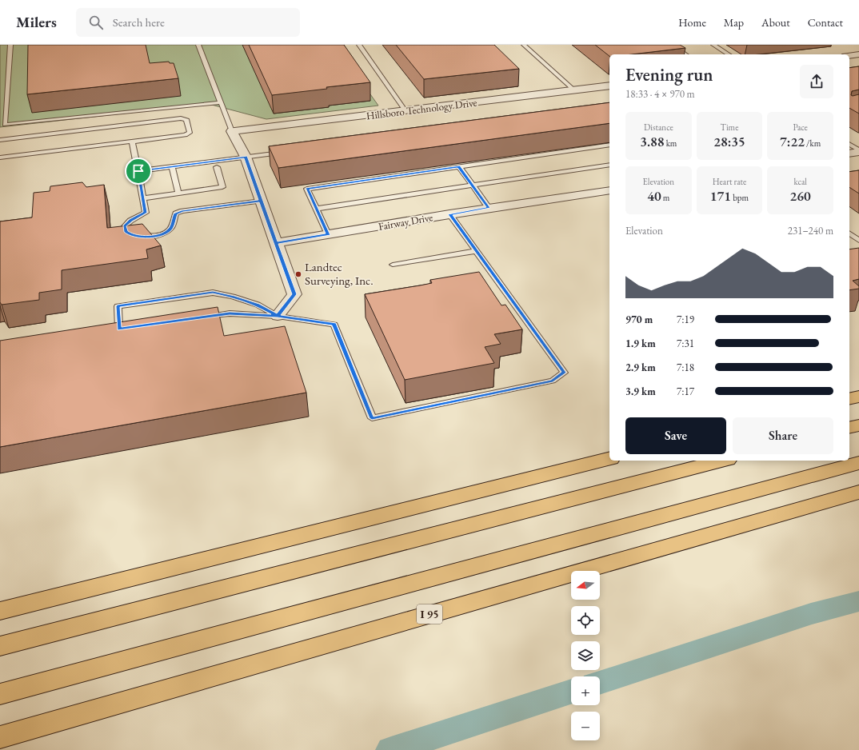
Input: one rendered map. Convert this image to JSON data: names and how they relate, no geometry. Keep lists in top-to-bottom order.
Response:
{
  "streets": {
    "highway": ["I 95"],
    "street": ["Hillsboro Technology Drive", "Fairway Drive"]
  },
  "places": ["Landtec Surveying, Inc."],
  "north": "left",
  "page": {
    "header": "Milers",
    "search": "Search here",
    "nav": [
      "Home",
      "Map",
      "About",
      "Contact"
    ],
    "heading": ["Evening run", "18:33 · 4 × 970 m"],
    "stats": [
      ["Distance", "3.88 km"],
      ["Time", "28:35"],
      ["Pace", "7:22 /km"],
      ["Elevation", "40 m"],
      ["Heart rate", "171 bpm"],
      ["kcal", "260"]
    ],
    "chart": ["Elevation", "231–240 m"],
    "list": [
      {
        "name": "970 m",
        "note": "7:19"
      },
      {
        "name": "1.9 km",
        "note": "7:31"
      },
      {
        "name": "2.9 km",
        "note": "7:18"
      },
      {
        "name": "3.9 km",
        "note": "7:17"
      }
    ],
    "buttons": ["Save", "Share"],
    "map_buttons": ["+", "−"]
  }
}
